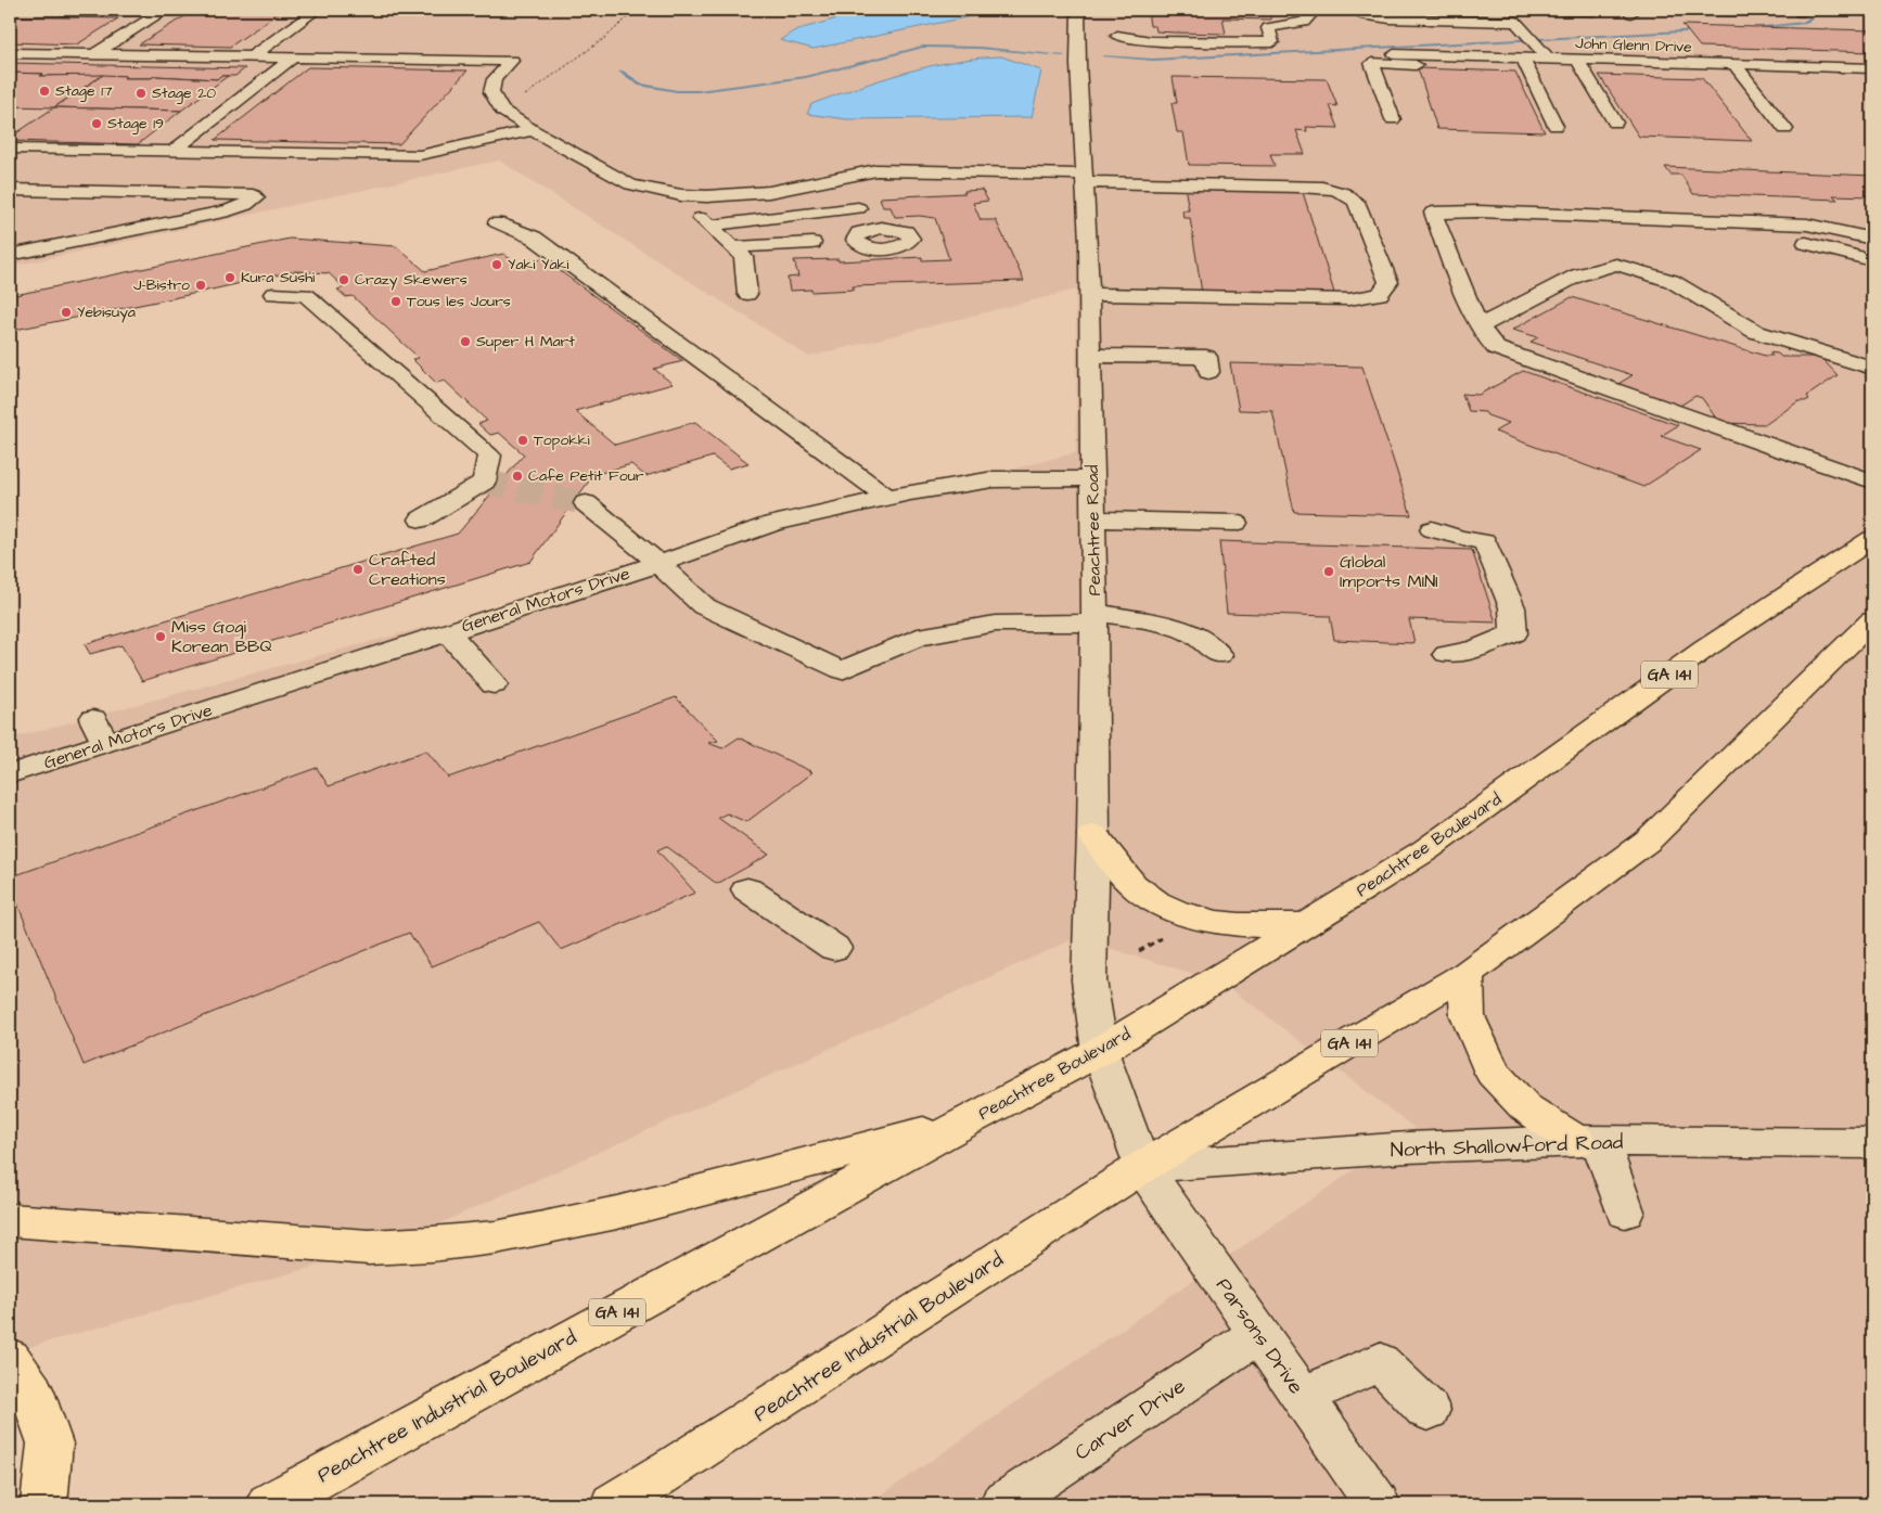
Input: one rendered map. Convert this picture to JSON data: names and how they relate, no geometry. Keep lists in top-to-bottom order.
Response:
{
  "streets": {
    "main road": ["GA 141", "Peachtree Boulevard", "Peachtree Industrial Boulevard"],
    "street": [
      "John Glenn Drive",
      "Peachtree Road",
      "General Motors Drive",
      "North Shallowford Road",
      "Parsons Drive",
      "Carver Drive"
    ]
  },
  "crossings": [
    ["Peachtree Road", "General Motors Drive"],
    ["Peachtree Road", "Peachtree Boulevard"],
    ["Peachtree Road", "Parsons Drive"],
    ["GA 141", "North Shallowford Road"],
    ["GA 141", "Parsons Drive"],
    ["GA 141", "Peachtree Industrial Boulevard"],
    ["Peachtree Boulevard", "Parsons Drive"],
    ["Peachtree Boulevard", "Peachtree Industrial Boulevard"],
    ["North Shallowford Road", "Parsons Drive"],
    ["North Shallowford Road", "Peachtree Industrial Boulevard"],
    ["Parsons Drive", "Peachtree Industrial Boulevard"],
    ["Parsons Drive", "Carver Drive"]
  ],
  "places": [
    "Stage 17",
    "Stage 20",
    "Stage 19",
    "Yaki Yaki",
    "Kura Sushi",
    "Crazy Skewers",
    "J-Bistro",
    "Tous les Jours",
    "Yebisuya",
    "Super H Mart",
    "Topokki",
    "Cafe Petit Four",
    "Crafted Creations",
    "Global Imports MINI",
    "Miss Gogi Korean BBQ"
  ]
}
